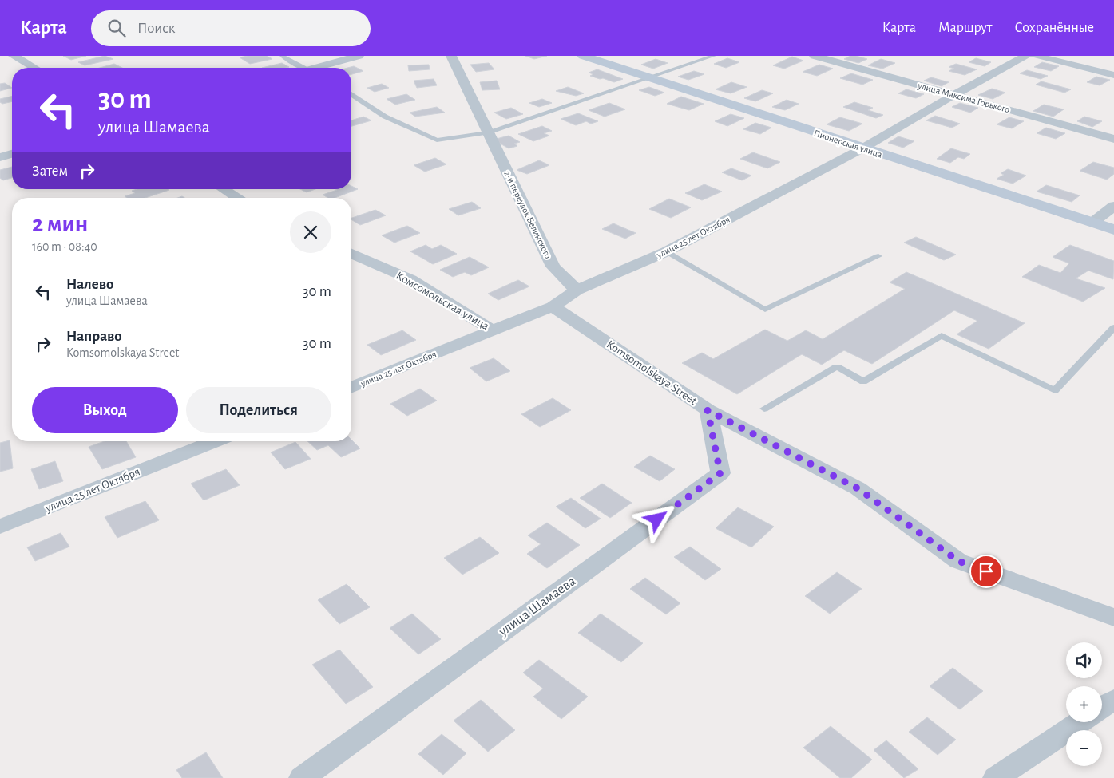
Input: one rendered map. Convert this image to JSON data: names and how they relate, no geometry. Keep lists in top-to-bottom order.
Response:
{
  "streets": {
    "street": [
      "улица Максима Горького",
      "Пионерская улица",
      "2-й переулок Белинского",
      "улица 25 лет Октября",
      "Комсомольская улица",
      "Komsomolskaya Street",
      "улица Шамаева"
    ]
  },
  "crossings": [
    ["улица Максима Горького", "улица 25 лет Октября"],
    ["Пионерская улица", "улица 25 лет Октября"],
    ["2-й переулок Белинского", "улица 25 лет Октября"],
    ["улица 25 лет Октября", "Комсомольская улица"],
    ["улица 25 лет Октября", "Komsomolskaya Street"],
    ["Komsomolskaya Street", "улица Шамаева"]
  ],
  "page": {
    "header": "Карта",
    "search": "Поиск",
    "nav": ["Карта", "Маршрут", "Сохранённые"],
    "turn": ["30 m", "улица Шамаева"],
    "then": "Затем",
    "heading": ["2 мин", "160 m · 08:40"],
    "list": [
      {
        "name": "Налево",
        "note": "улица Шамаева",
        "value": "30 m"
      },
      {
        "name": "Направо",
        "note": "Komsomolskaya Street",
        "value": "30 m"
      }
    ],
    "buttons": ["Выход", "Поделиться"],
    "map_buttons": ["+", "−"]
  }
}
